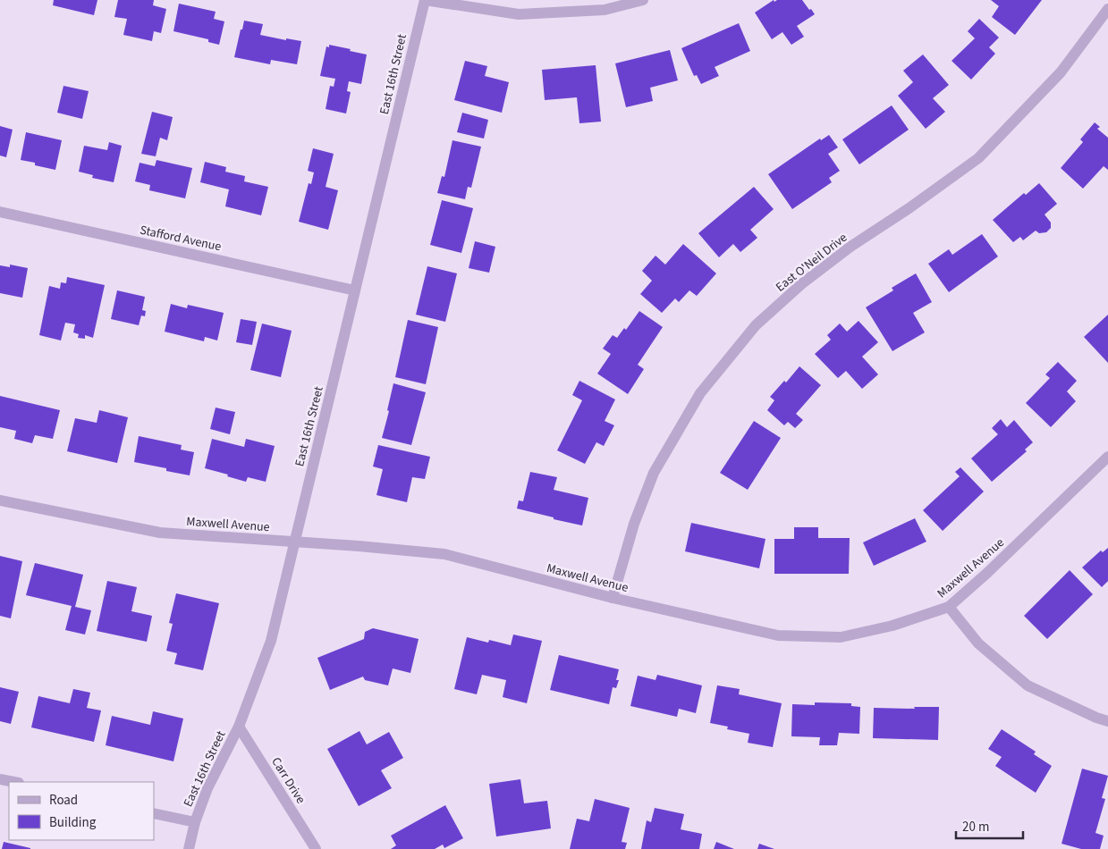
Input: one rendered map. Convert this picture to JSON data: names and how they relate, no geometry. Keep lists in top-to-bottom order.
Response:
{
  "streets": {
    "street": [
      "East 16th Street",
      "Stafford Avenue",
      "East O'Neil Drive",
      "Maxwell Avenue",
      "Carr Drive"
    ]
  },
  "crossings": [
    ["East 16th Street", "Stafford Avenue"],
    ["East 16th Street", "Maxwell Avenue"],
    ["East 16th Street", "Carr Drive"],
    ["East O'Neil Drive", "Maxwell Avenue"]
  ],
  "legend": ["Road", "Building"],
  "scale_bar": "20 m"
}
